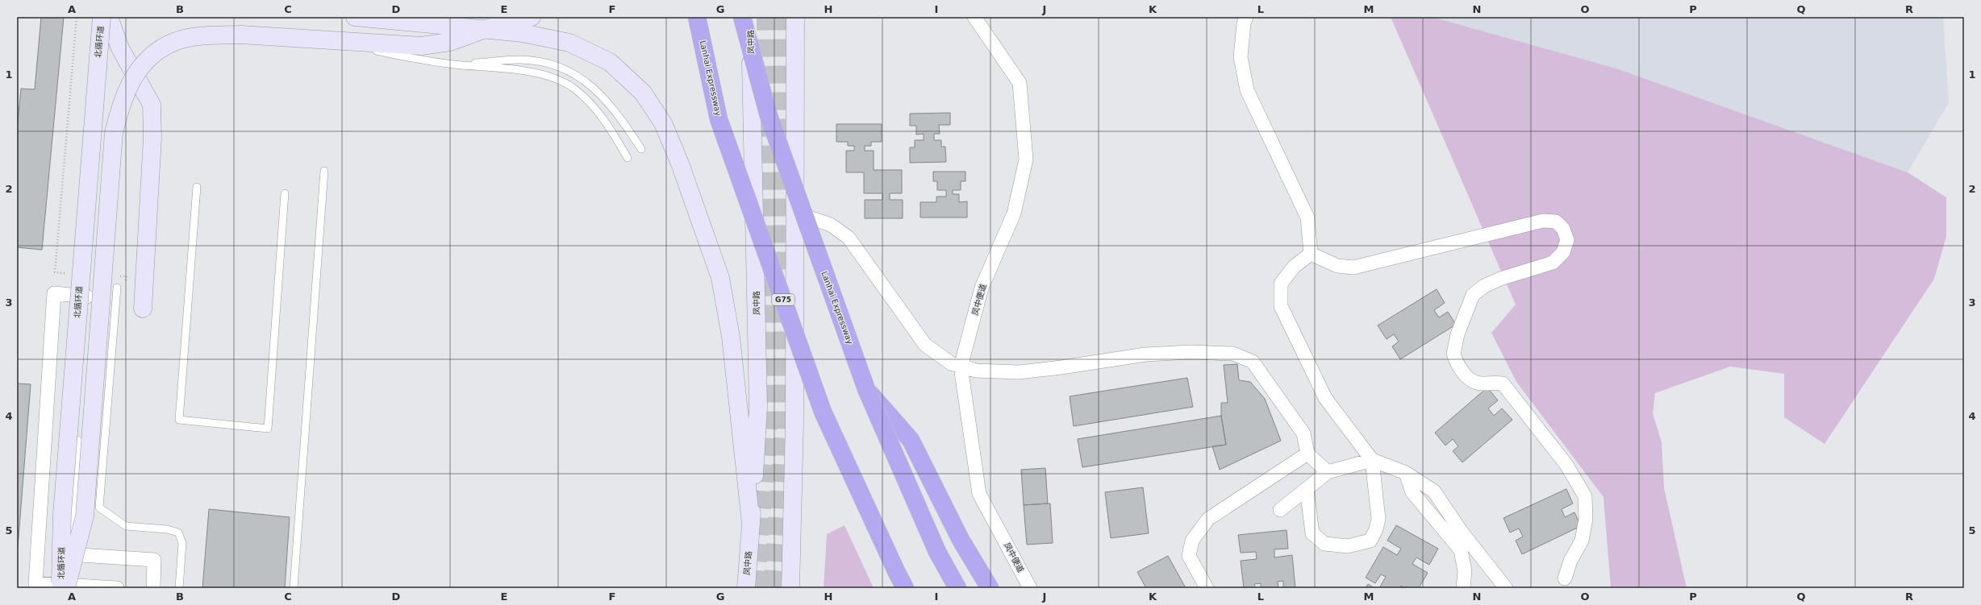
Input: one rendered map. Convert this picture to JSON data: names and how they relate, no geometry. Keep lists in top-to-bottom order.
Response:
{
  "streets": {
    "highway": ["Lanhai Expressway", "G75"],
    "main road": ["北循环道", "凤中路"],
    "street": ["凤中便道"]
  },
  "grid": {
    "columns": [
      "A",
      "B",
      "C",
      "D",
      "E",
      "F",
      "G",
      "H",
      "I",
      "J",
      "K",
      "L",
      "M",
      "N",
      "O",
      "P",
      "Q",
      "R"
    ],
    "rows": [
      "1",
      "2",
      "3",
      "4",
      "5"
    ]
  }
}
